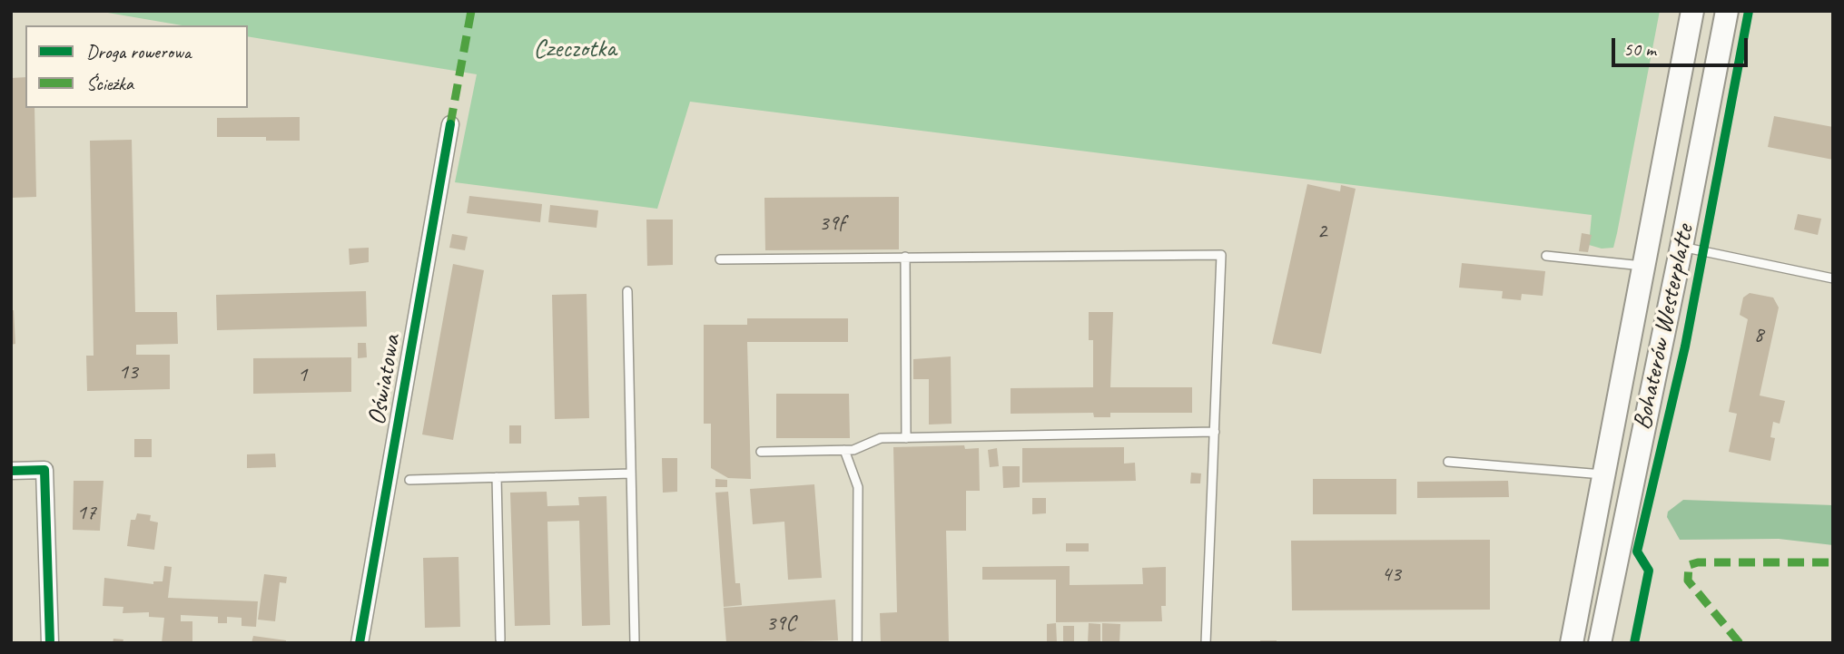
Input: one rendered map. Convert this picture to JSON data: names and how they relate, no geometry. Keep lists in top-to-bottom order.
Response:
{
  "streets": {
    "main road": ["Bohaterów Westerplatte"],
    "street": ["Oświatowa"]
  },
  "parks": ["Czeczotka"],
  "house_numbers": [
    "39f",
    "2",
    "8",
    "13",
    "1",
    "17",
    "43",
    "39C"
  ],
  "legend": ["Droga rowerowa", "Ścieżka"],
  "scale_bar": "50 m"
}
